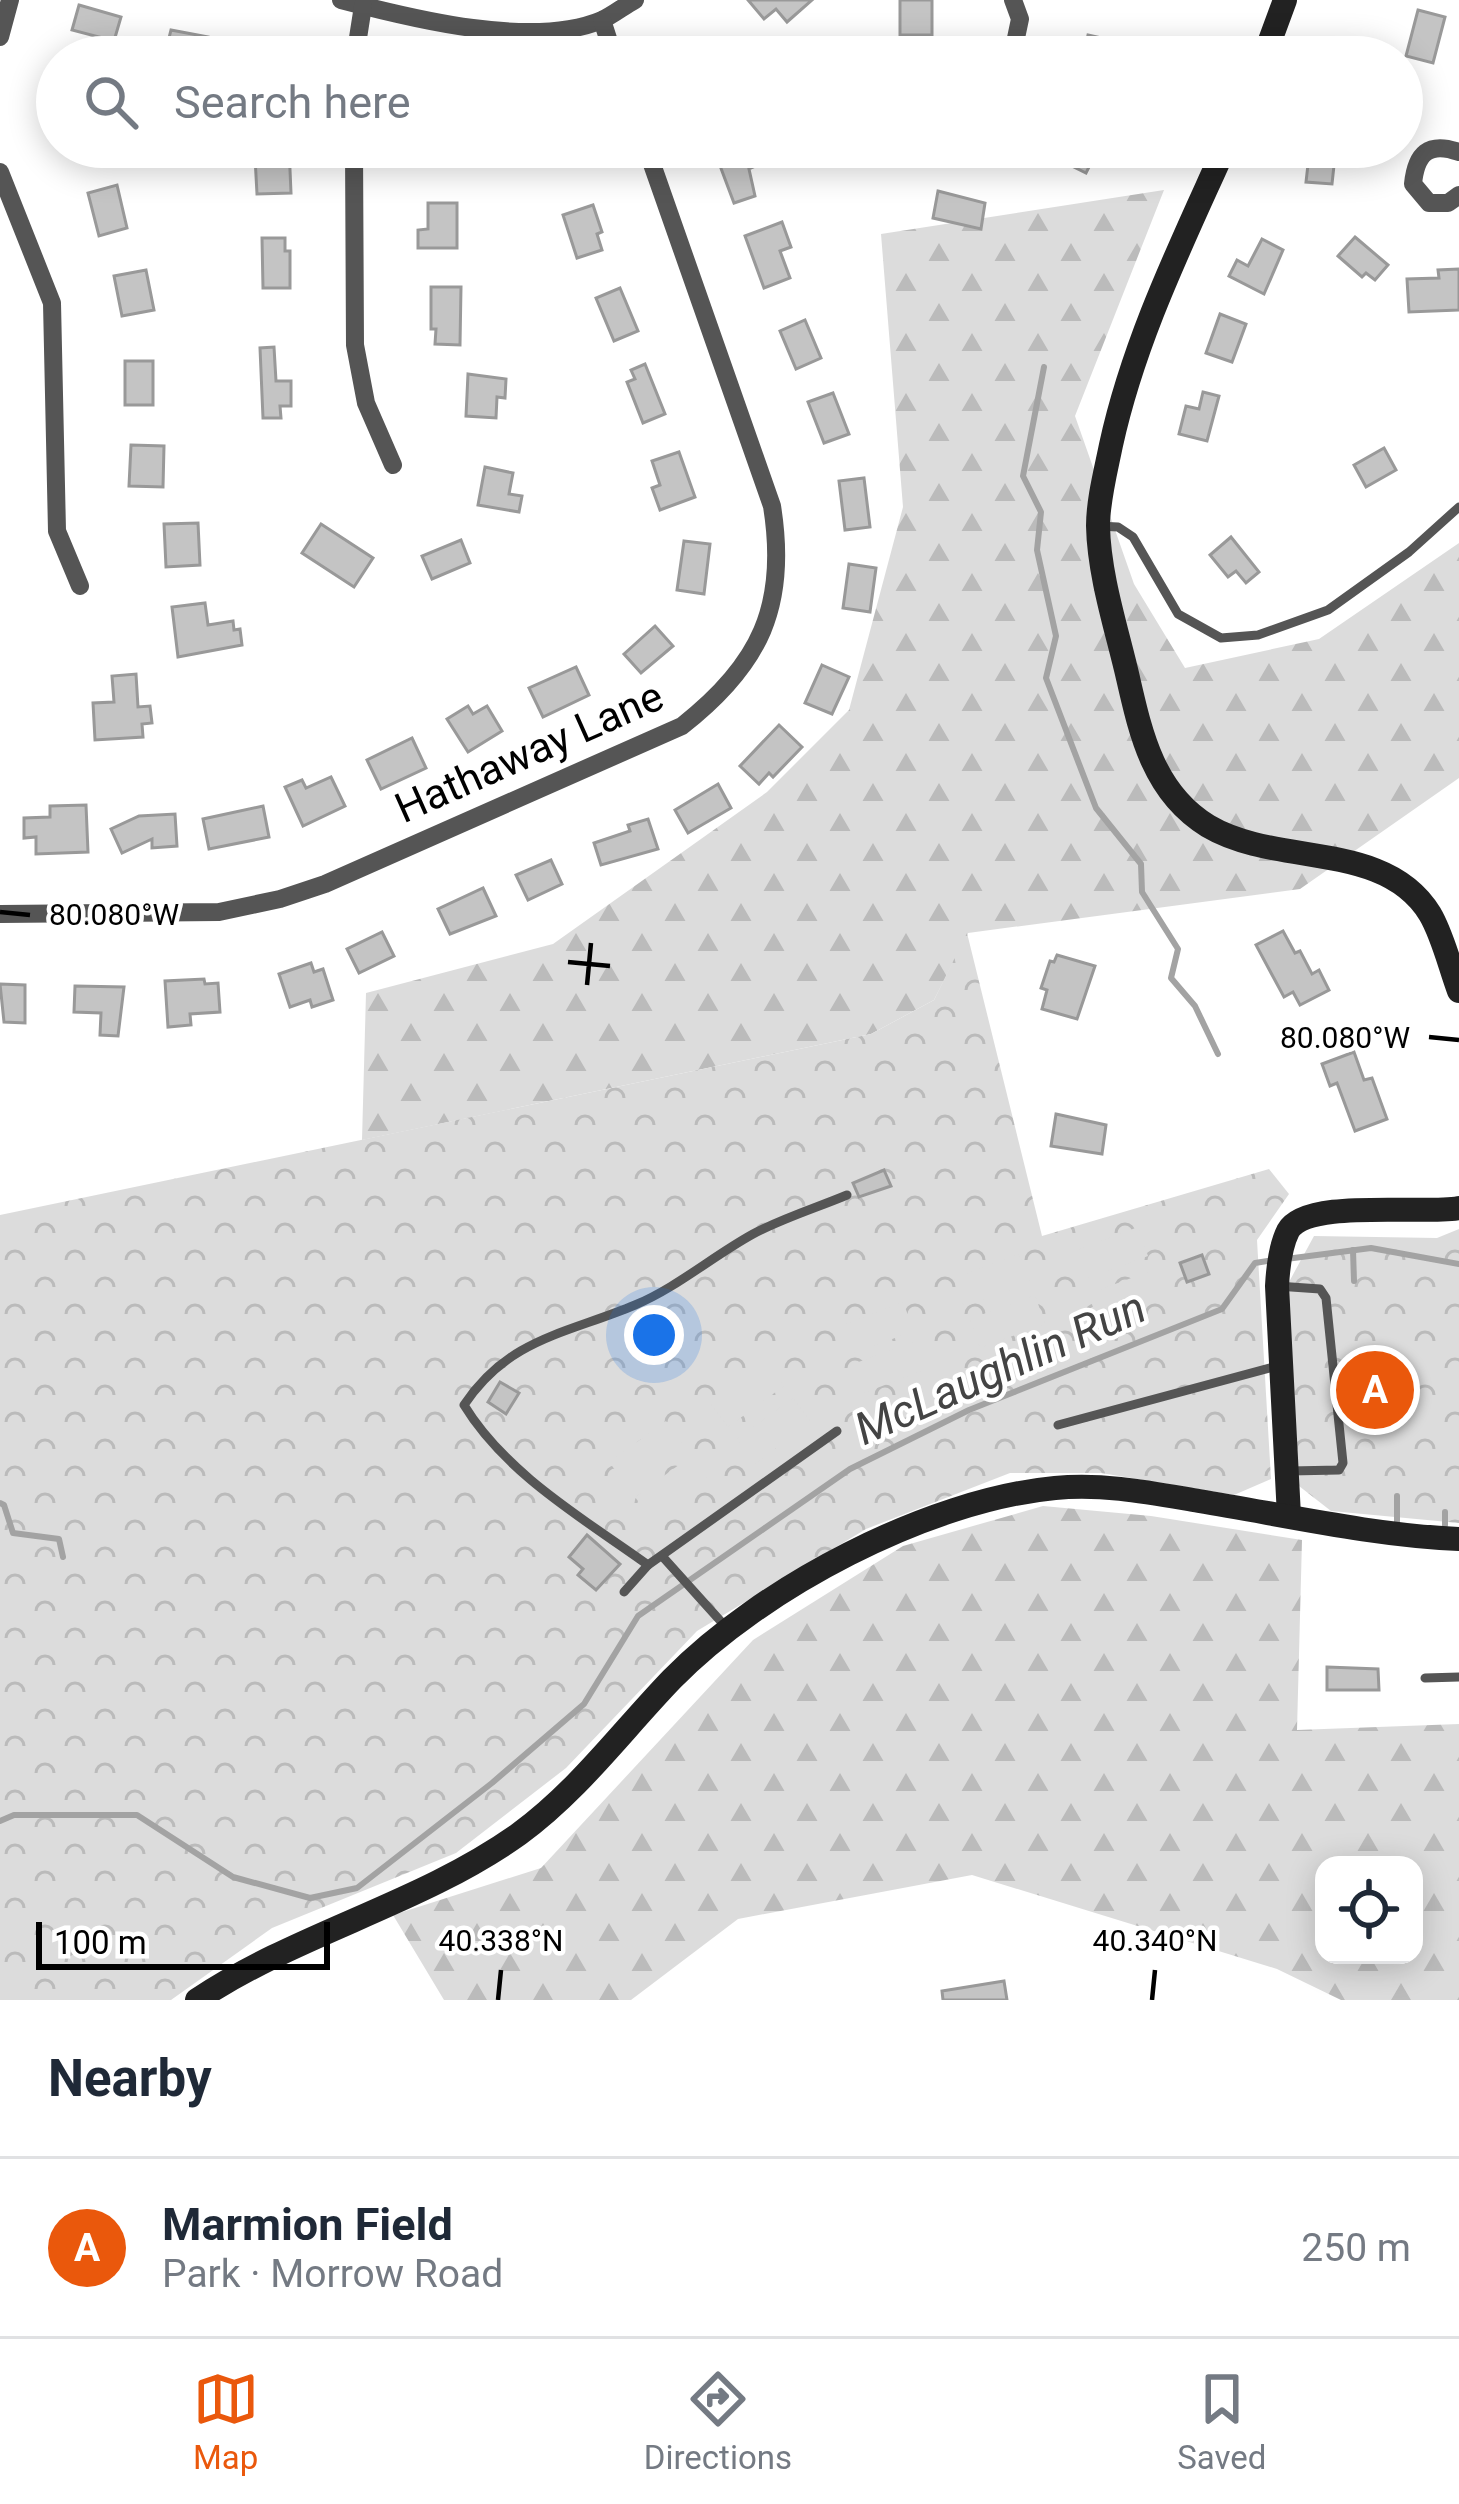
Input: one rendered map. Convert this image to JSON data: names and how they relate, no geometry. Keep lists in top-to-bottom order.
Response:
{
  "streets": {
    "street": ["Hathaway Lane"]
  },
  "water": ["McLaughlin Run"],
  "scale_bar": "100 m",
  "page": {
    "search": "Search here",
    "pins": "A",
    "scale": "100 m",
    "heading": "Nearby",
    "list": [
      {
        "mark": "A",
        "name": "Marmion Field",
        "note": "Park · Morrow Road",
        "value": "250 m"
      }
    ],
    "nav": ["Map", "Directions", "Saved"]
  },
  "coordinates": ["80.080°W", "40.338°N", "40.340°N"]
}
